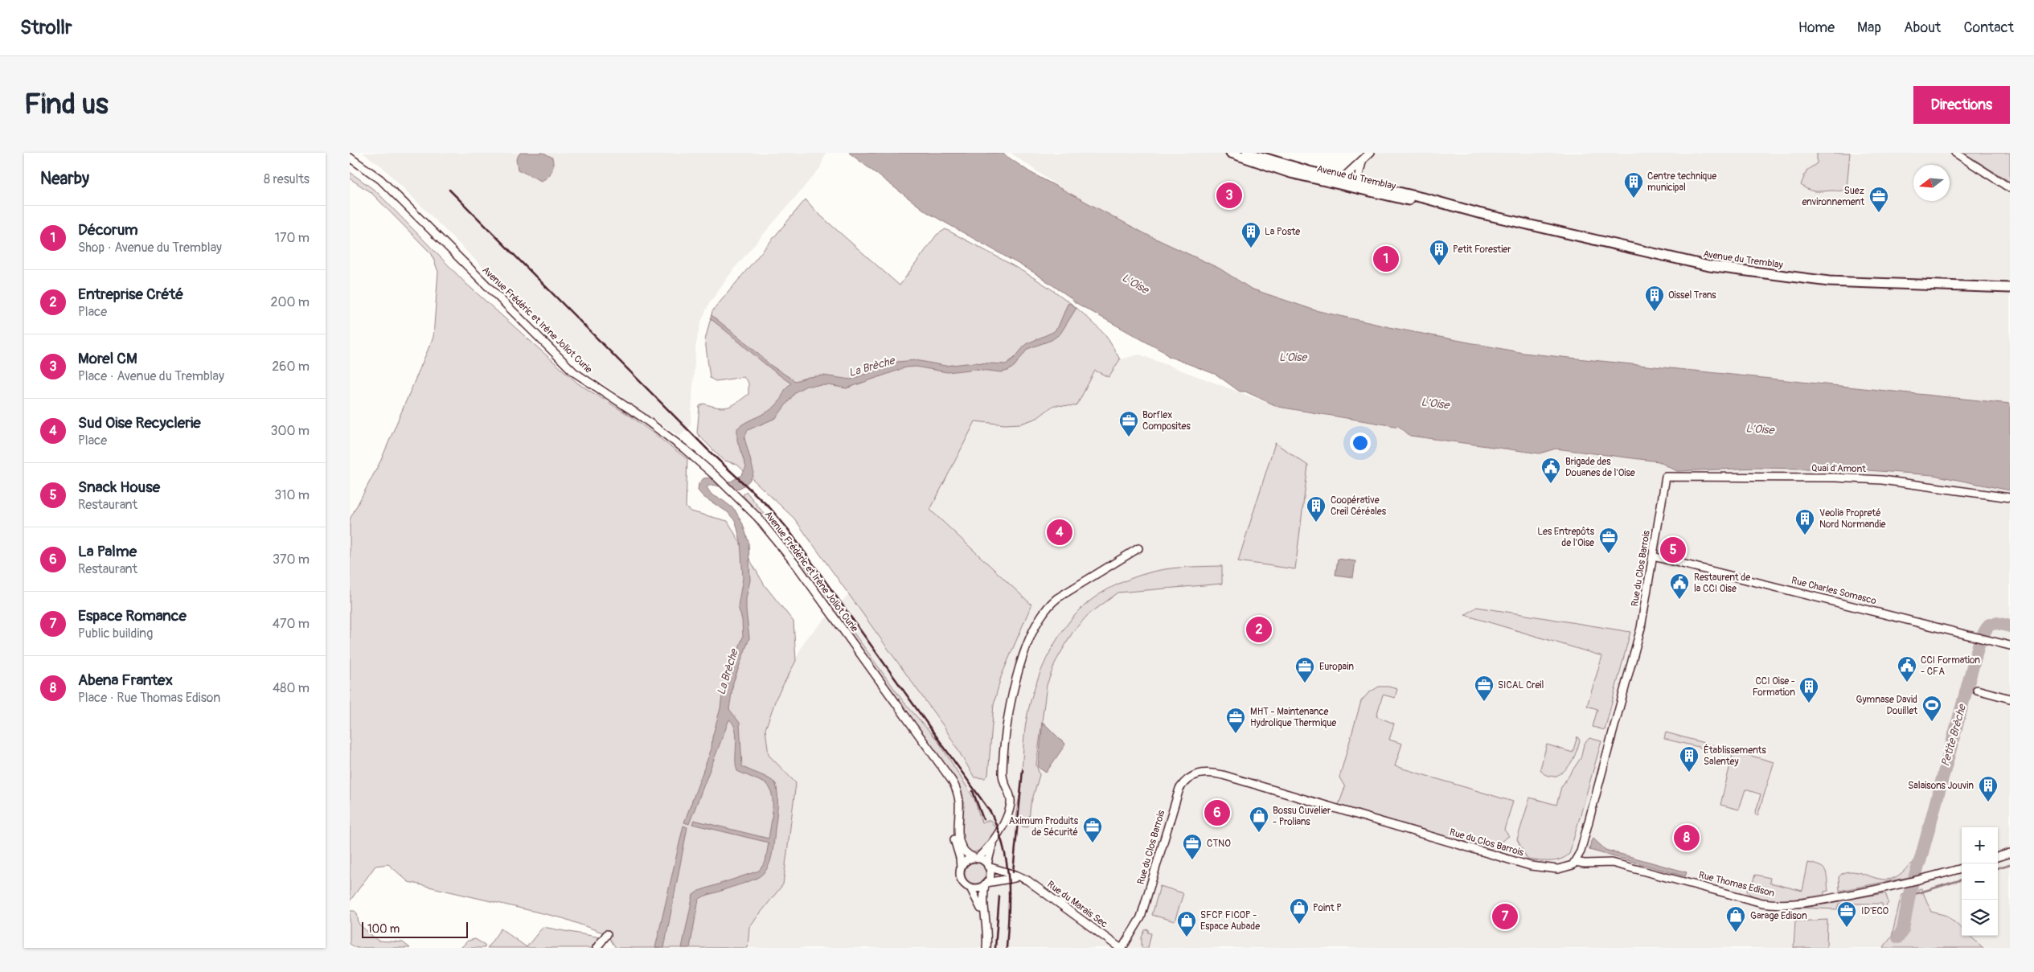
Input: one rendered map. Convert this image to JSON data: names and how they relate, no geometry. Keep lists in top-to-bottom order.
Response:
{
  "streets": {
    "main road": ["Avenue du Tremblay"],
    "street": [
      "Avenue Frédéric et Irène Joliot Curie",
      "Quai d'Amont",
      "Rue du Clos Barrois",
      "Rue Charles Somasco",
      "Rue Thomas Edison",
      "Rue du Marais Sec"
    ]
  },
  "crossings": [
    ["Avenue Frédéric et Irène Joliot Curie", "Rue du Marais Sec"],
    ["Quai d'Amont", "Rue du Clos Barrois"],
    ["Rue du Clos Barrois", "Rue Charles Somasco"],
    ["Rue du Clos Barrois", "Rue Thomas Edison"],
    ["Rue du Clos Barrois", "Rue du Marais Sec"]
  ],
  "water": [
    "L'Oise",
    "L’Oise",
    "La Brèche",
    "Petite Brèche"
  ],
  "places": {
    "building": [
      "Centre technique municipal",
      "La Poste",
      "Petit Forestier",
      "Oissel Trans",
      "Coopérative Creil Céréales",
      "Veolia Propreté Nord Normandie",
      "CCI Oise - Formation",
      "Établissements Salentey",
      "Salaisons Jouvin"
    ],
    "office": [
      "Suez environnement",
      "Borflex Composites",
      "Les Entrepôts de l'Oise",
      "Europain",
      "SICAL Creil",
      "MHT - Maintenance Hydrolique Thermique",
      "Aximum Produits de Sécurité",
      "CTNO",
      "ID'ECO"
    ],
    "public building": ["Brigade des Douanes de l'Oise", "Restaurent de la CCI Oise", "CCI Formation - CFA"],
    "sports": ["Gymnase David Douillet"],
    "shop": [
      "Bossu Cuvelier - Prolians",
      "Point P",
      "Garage Edison",
      "SFCP FICOP - Espace Aubade"
    ]
  },
  "scale_bar": "100 m",
  "north": "left",
  "page": {
    "header": "Strollr",
    "nav": [
      "Home",
      "Map",
      "About",
      "Contact"
    ],
    "buttons": "Directions",
    "title": "Find us",
    "heading": ["Nearby", "8 results"],
    "pins": [
      "3",
      "1",
      "4",
      "5",
      "2",
      "6",
      "8",
      "7"
    ],
    "list": [
      {
        "mark": "1",
        "name": "Décorum",
        "note": "Shop · Avenue du Tremblay",
        "value": "170 m"
      },
      {
        "mark": "2",
        "name": "Entreprise Crété",
        "note": "Place",
        "value": "200 m"
      },
      {
        "mark": "3",
        "name": "Morel CM",
        "note": "Place · Avenue du Tremblay",
        "value": "260 m"
      },
      {
        "mark": "4",
        "name": "Sud Oise Recyclerie",
        "note": "Place",
        "value": "300 m"
      },
      {
        "mark": "5",
        "name": "Snack House",
        "note": "Restaurant",
        "value": "310 m"
      },
      {
        "mark": "6",
        "name": "La Palme",
        "note": "Restaurant",
        "value": "370 m"
      },
      {
        "mark": "7",
        "name": "Espace Romance",
        "note": "Public building",
        "value": "470 m"
      },
      {
        "mark": "8",
        "name": "Abena Frantex",
        "note": "Place · Rue Thomas Edison",
        "value": "480 m"
      }
    ],
    "map_buttons": ["+", "−"],
    "scale": "100 m"
  }
}
